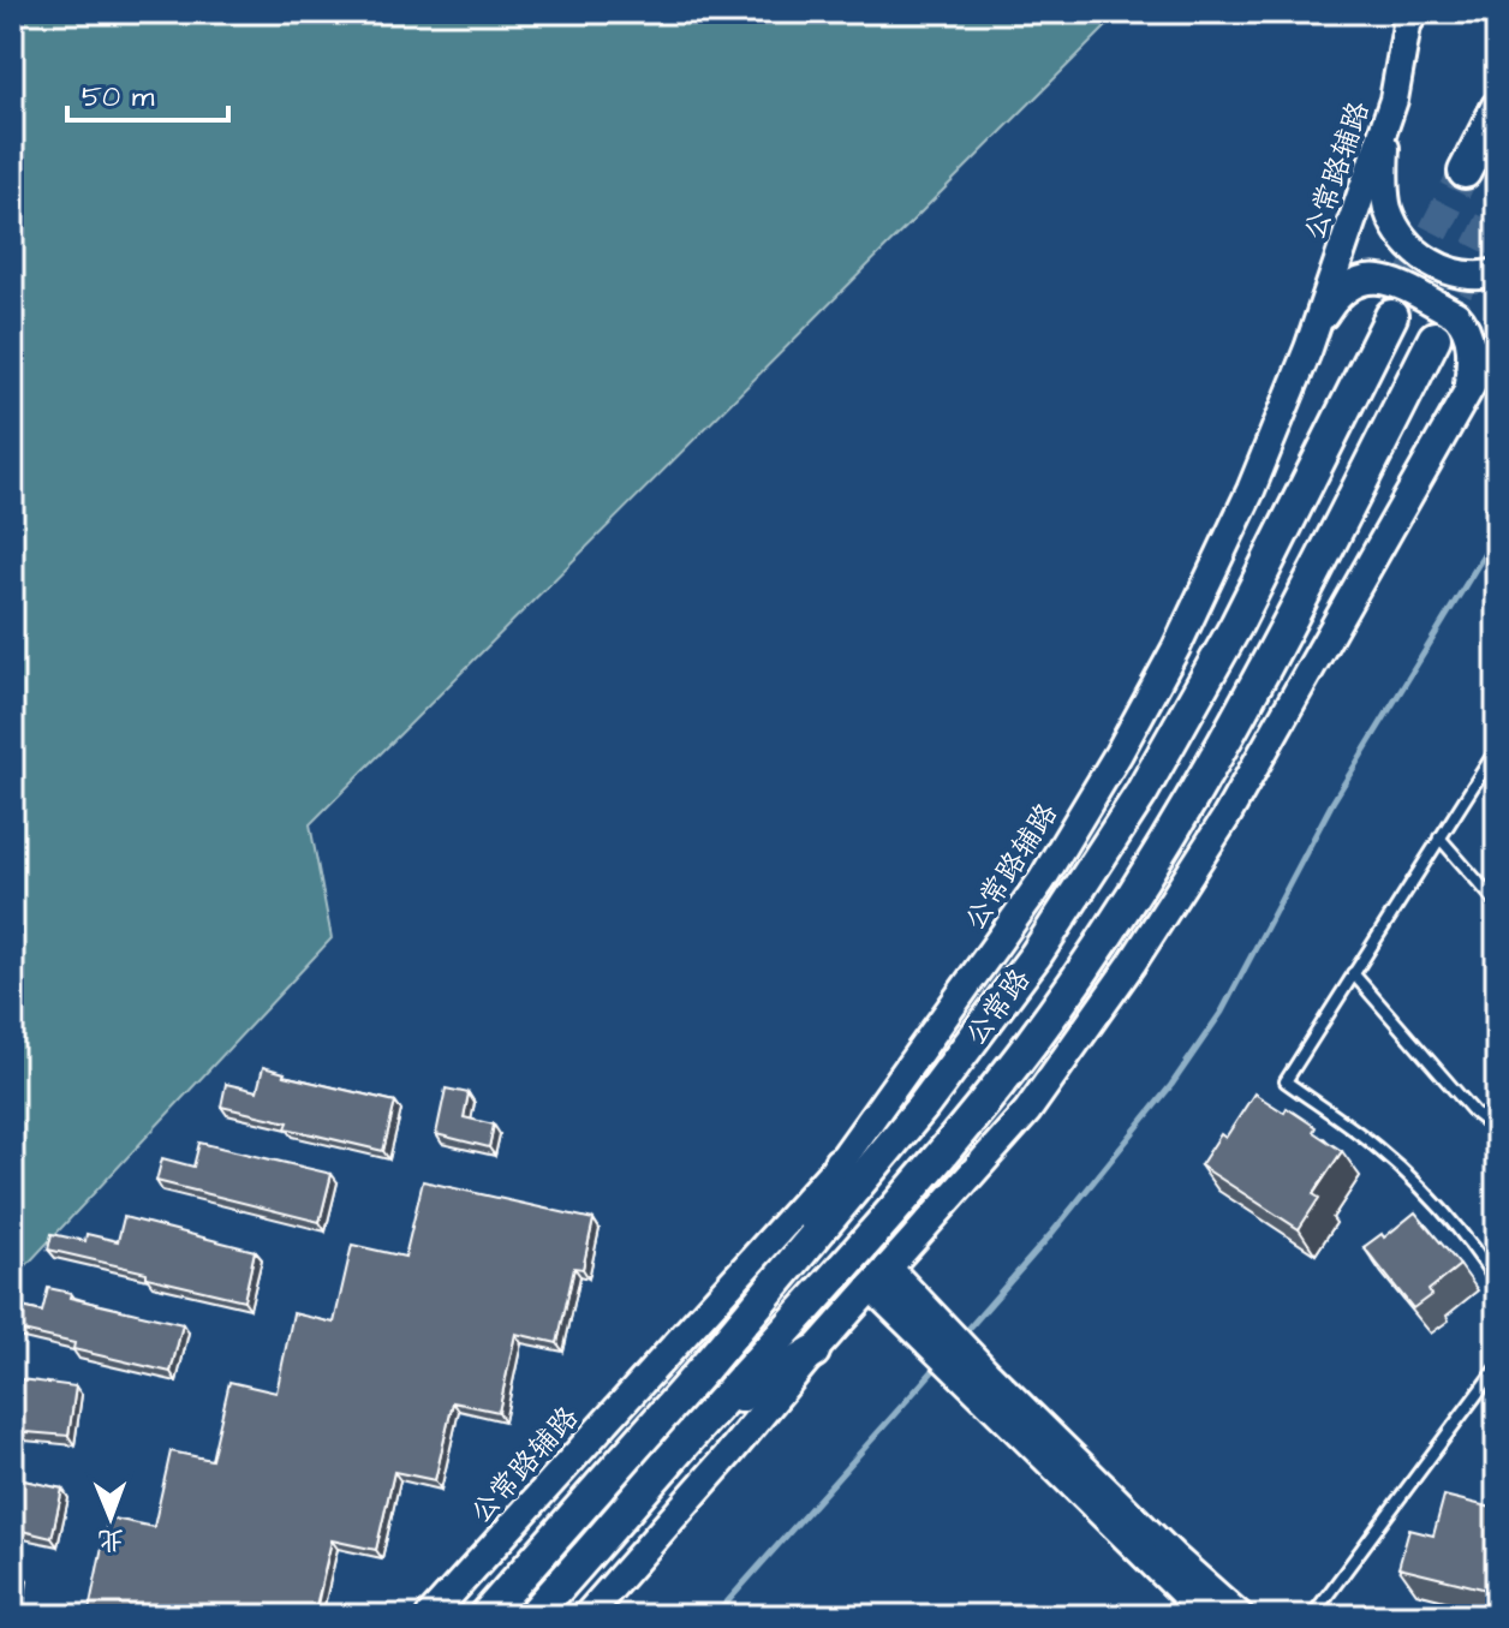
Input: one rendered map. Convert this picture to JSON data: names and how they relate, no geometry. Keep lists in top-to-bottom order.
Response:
{
  "streets": {
    "main road": ["公常路辅路", "公常路"]
  },
  "scale_bar": "50 m",
  "north": "bottom"
}
